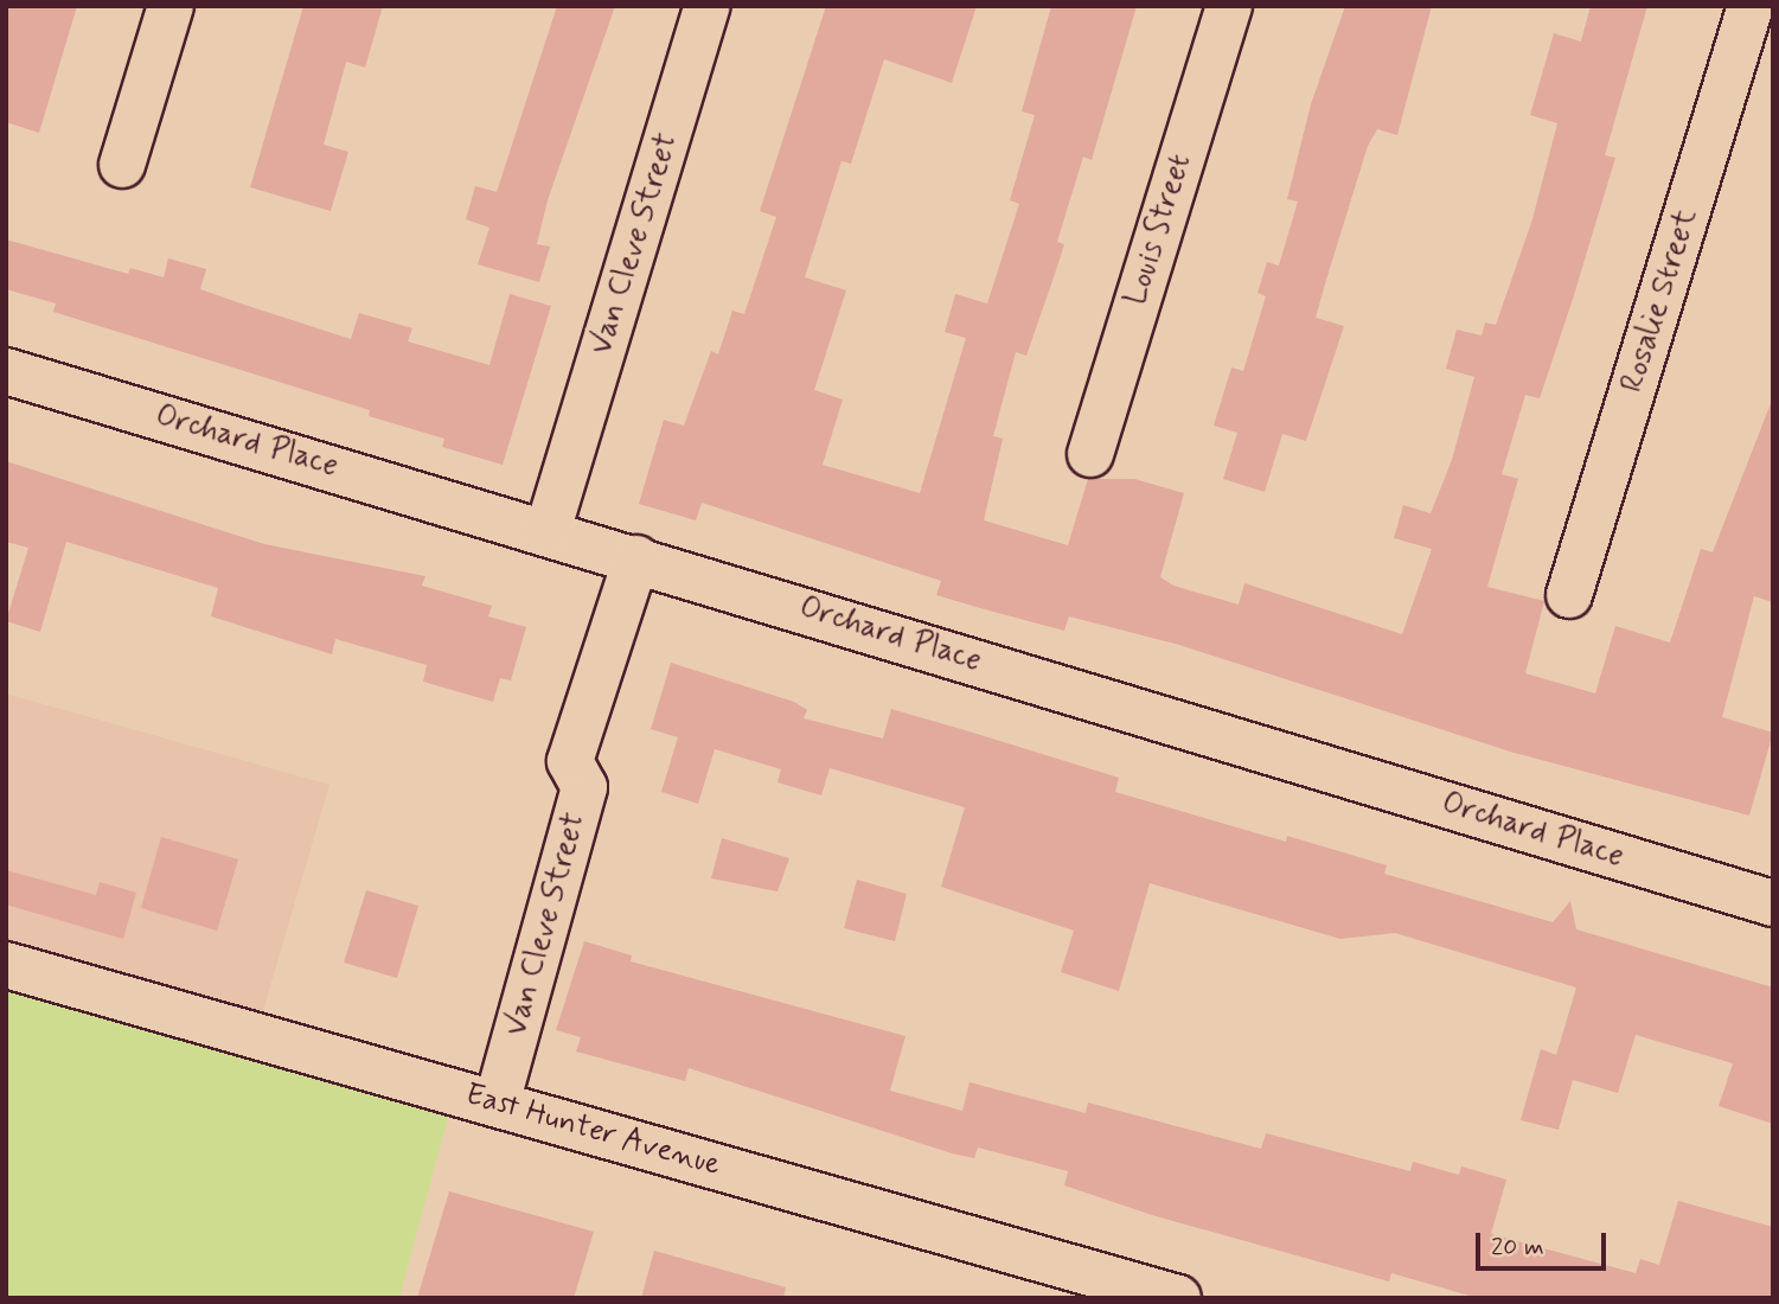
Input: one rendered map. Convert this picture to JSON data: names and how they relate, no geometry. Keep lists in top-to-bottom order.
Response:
{
  "streets": {
    "street": [
      "Louis Street",
      "Van Cleve Street",
      "Rosalie Street",
      "Orchard Place",
      "East Hunter Avenue"
    ]
  },
  "crossings": [
    ["Van Cleve Street", "Orchard Place"],
    ["Van Cleve Street", "East Hunter Avenue"]
  ],
  "scale_bar": "20 m"
}
